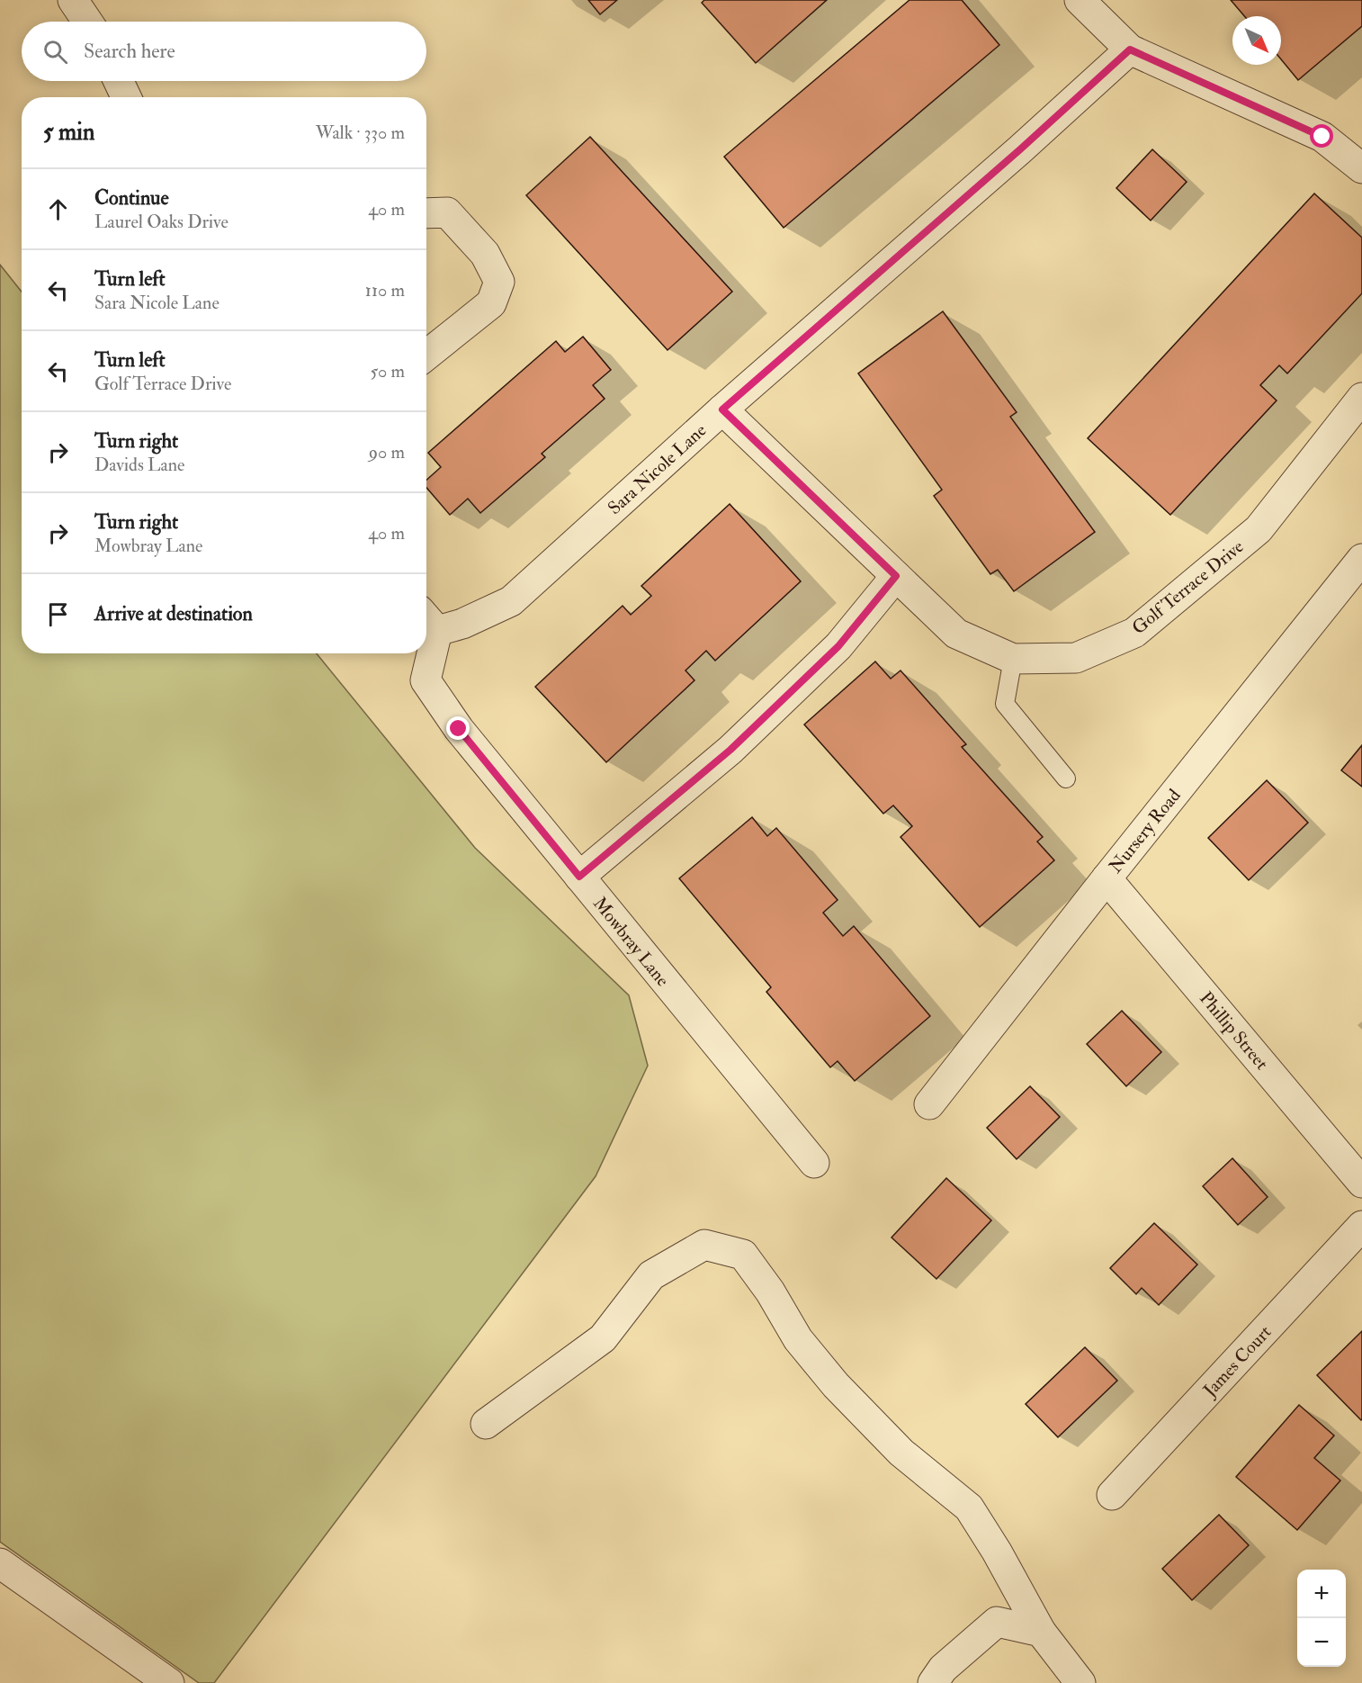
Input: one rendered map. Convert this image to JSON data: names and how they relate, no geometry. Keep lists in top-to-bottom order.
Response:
{
  "streets": {
    "street": [
      "Sara Nicole Lane",
      "Golf Terrace Drive",
      "Nursery Road",
      "Mowbray Lane",
      "Phillip Street",
      "James Court"
    ]
  },
  "crossings": [
    ["Sara Nicole Lane", "Golf Terrace Drive"],
    ["Sara Nicole Lane", "Mowbray Lane"],
    ["Nursery Road", "Phillip Street"]
  ],
  "north": "bottom right",
  "page": {
    "search": "Search here",
    "heading": ["5 min", "Walk · 330 m"],
    "list": [
      ["Continue", "Laurel Oaks Drive", "40 m"],
      ["Turn left", "Sara Nicole Lane", "110 m"],
      ["Turn left", "Golf Terrace Drive", "50 m"],
      ["Turn right", "Davids Lane", "90 m"],
      ["Turn right", "Mowbray Lane", "40 m"],
      "Arrive at destination"
    ],
    "map_buttons": ["+", "−"]
  }
}
